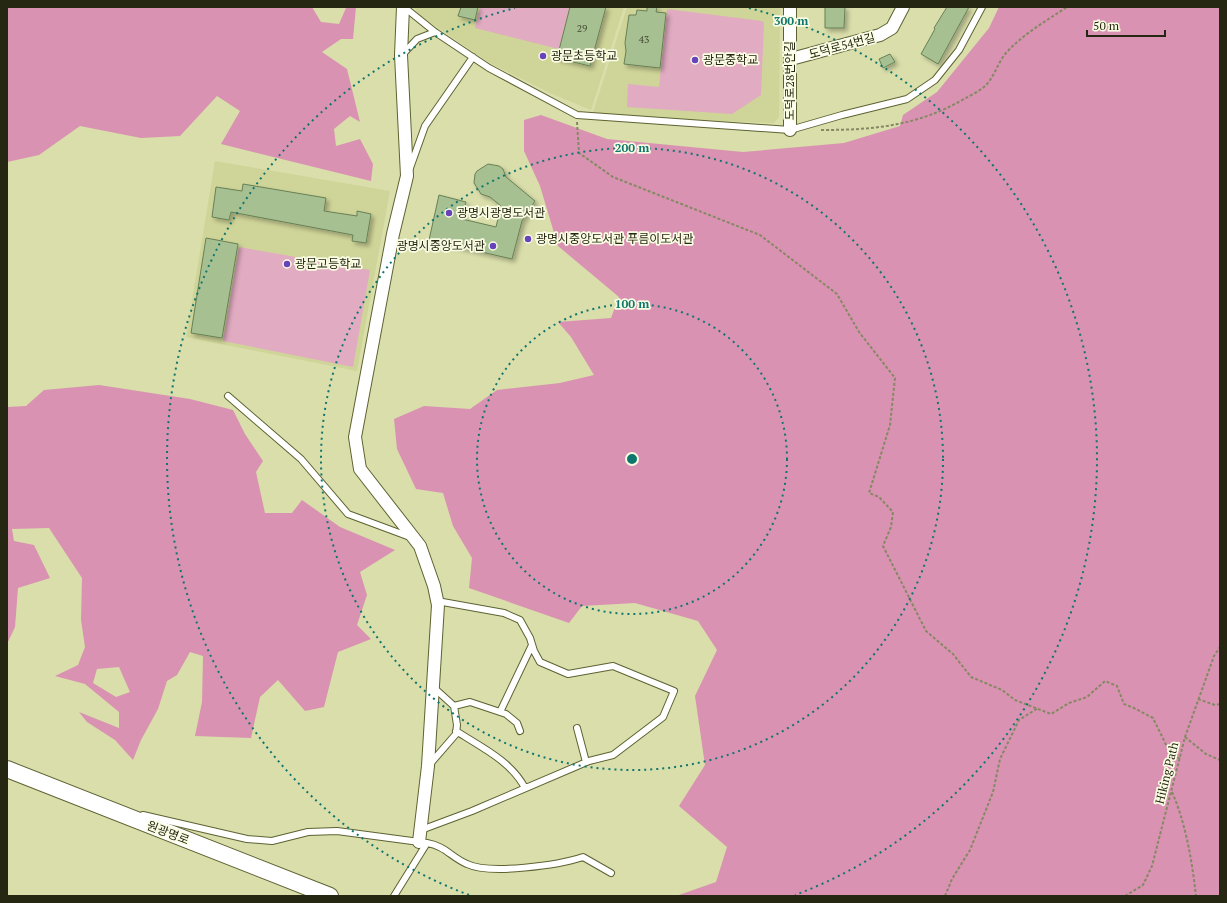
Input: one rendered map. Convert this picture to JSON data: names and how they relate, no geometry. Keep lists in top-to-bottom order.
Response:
{
  "streets": {
    "street": ["도덕로54번길", "도덕로28번안길", "원광명로"],
    "path": ["Hiking Path"]
  },
  "crossings": [
    ["도덕로54번길", "도덕로28번안길"]
  ],
  "places": [
    "광문초등학교",
    "광문중학교",
    "광명시광명도서관",
    "광명시중앙도서관 푸름이도서관",
    "광명시중앙도서관",
    "광문고등학교"
  ],
  "house_numbers": ["29", "43"],
  "scale_bar": "50 m",
  "rings": ["300 m", "200 m", "100 m"]
}
